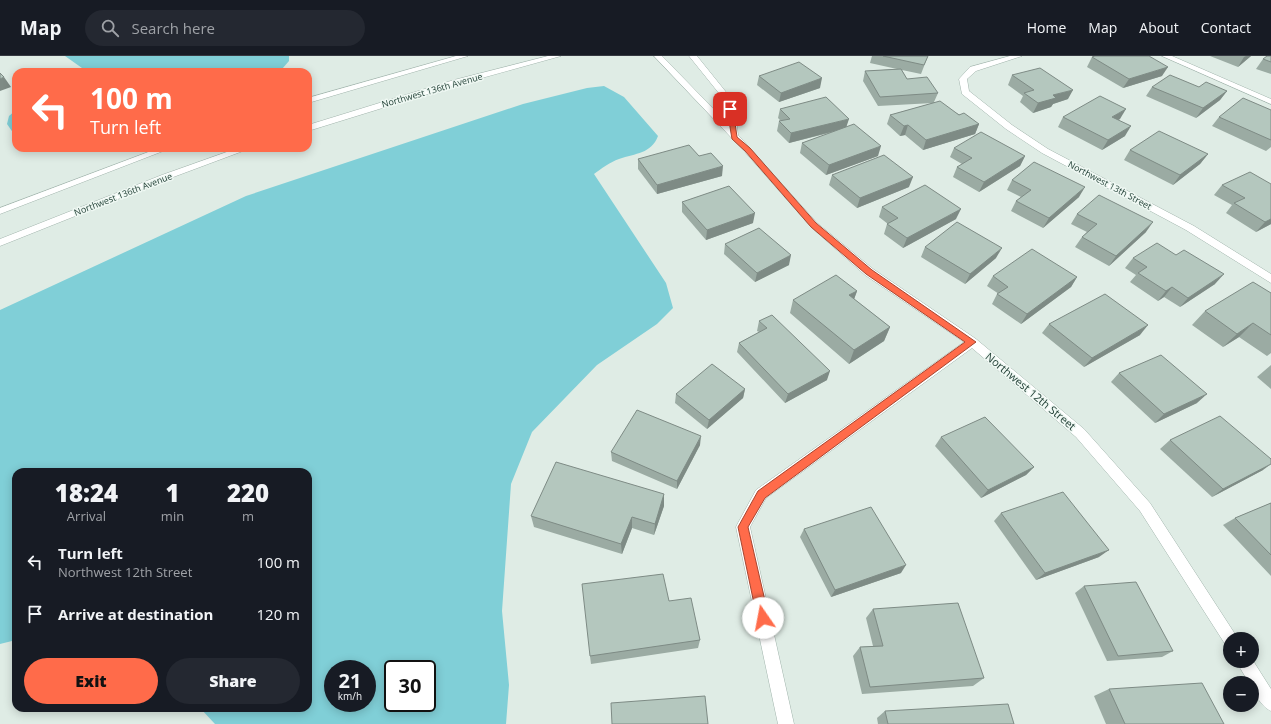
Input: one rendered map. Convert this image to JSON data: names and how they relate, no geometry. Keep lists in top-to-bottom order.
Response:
{
  "streets": {
    "street": ["Northwest 136th Avenue", "Northwest 13th Street", "Northwest 12th Street"]
  },
  "page": {
    "header": "Map",
    "search": "Search here",
    "nav": [
      "Home",
      "Map",
      "About",
      "Contact"
    ],
    "turn": ["100 m", "Turn left"],
    "eta": [
      "18:24",
      "Arrival",
      "1",
      "min",
      "220",
      "m"
    ],
    "list": [
      {
        "name": "Turn left",
        "note": "Northwest 12th Street",
        "value": "100 m"
      },
      {
        "name": "Arrive at destination",
        "value": "120 m"
      }
    ],
    "map_buttons": ["+", "−"],
    "buttons": ["Exit", "Share"],
    "speed": "21 km/h",
    "limit": "30"
  }
}
